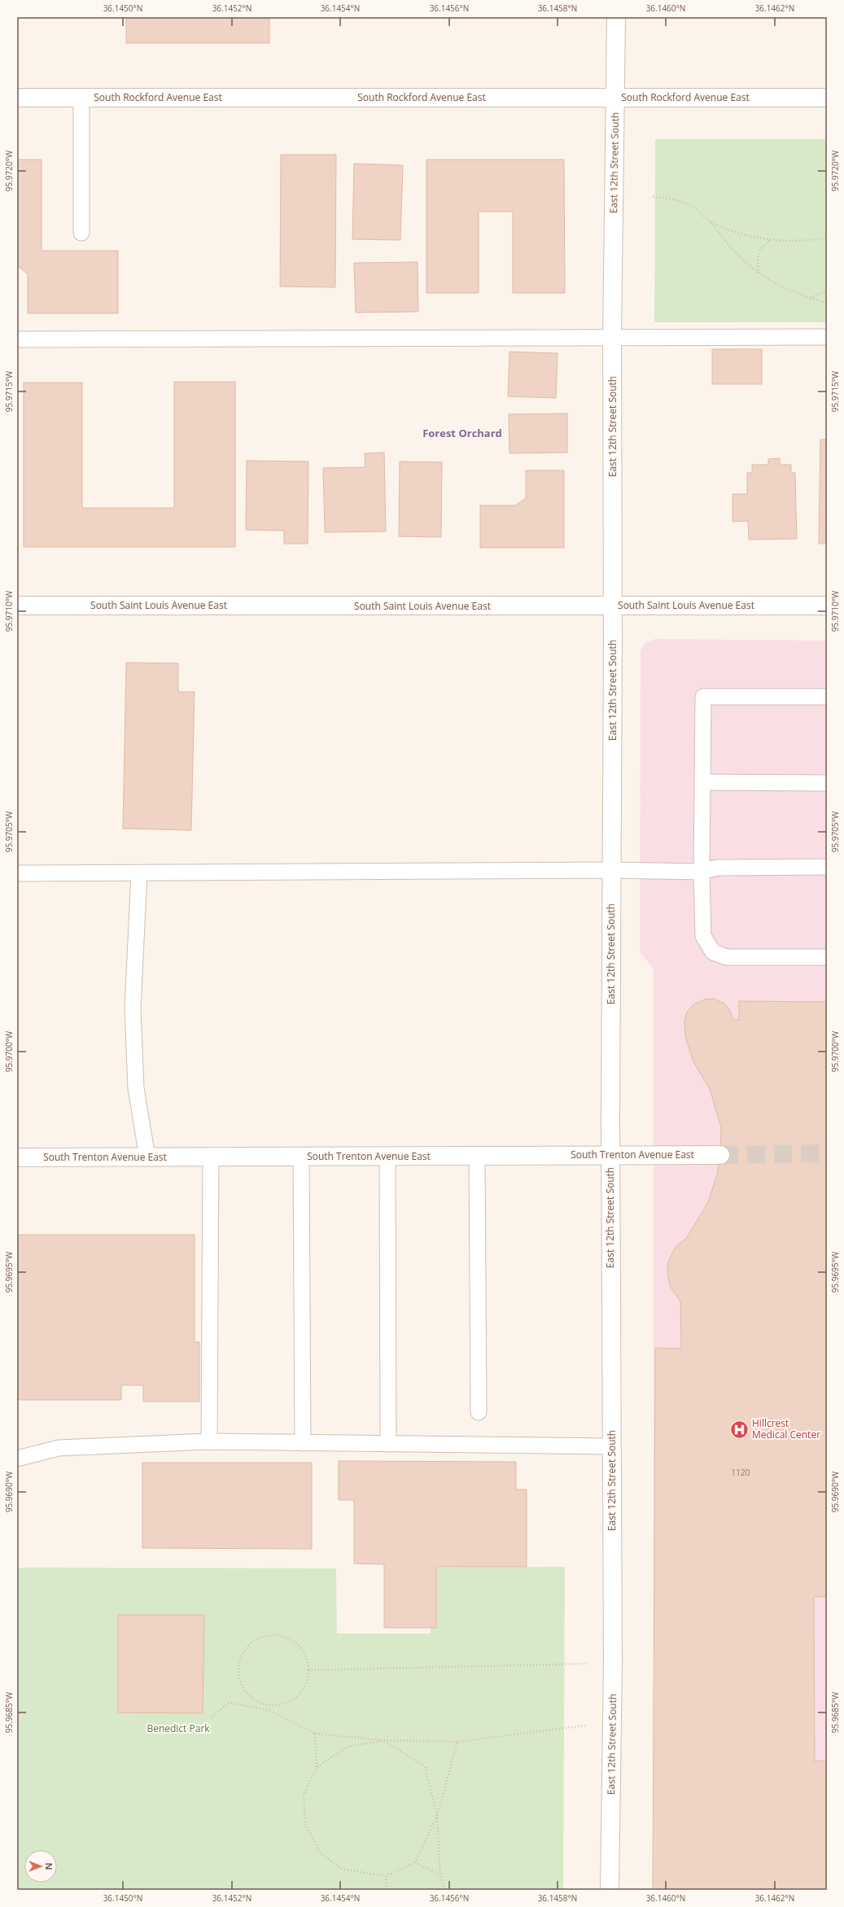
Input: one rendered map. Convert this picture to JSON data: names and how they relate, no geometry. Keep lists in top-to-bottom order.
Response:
{
  "streets": {
    "street": [
      "South Rockford Avenue East",
      "East 12th Street South",
      "South Saint Louis Avenue East",
      "South Trenton Avenue East"
    ]
  },
  "crossings": [
    ["South Rockford Avenue East", "East 12th Street South"],
    ["East 12th Street South", "South Saint Louis Avenue East"],
    ["East 12th Street South", "South Trenton Avenue East"]
  ],
  "districts": ["Forest Orchard"],
  "parks": ["Benedict Park"],
  "places": {
    "hospital": ["Hillcrest Medical Center"]
  },
  "house_numbers": ["1120"],
  "north": "right",
  "coordinates": [
    "36.1450°N",
    "36.1452°N",
    "36.1454°N",
    "36.1456°N",
    "36.1458°N",
    "36.1460°N",
    "36.1462°N",
    "95.9720°W",
    "95.9715°W",
    "95.9710°W",
    "95.9705°W",
    "95.9700°W",
    "95.9695°W",
    "95.9690°W",
    "95.9685°W"
  ]
}
